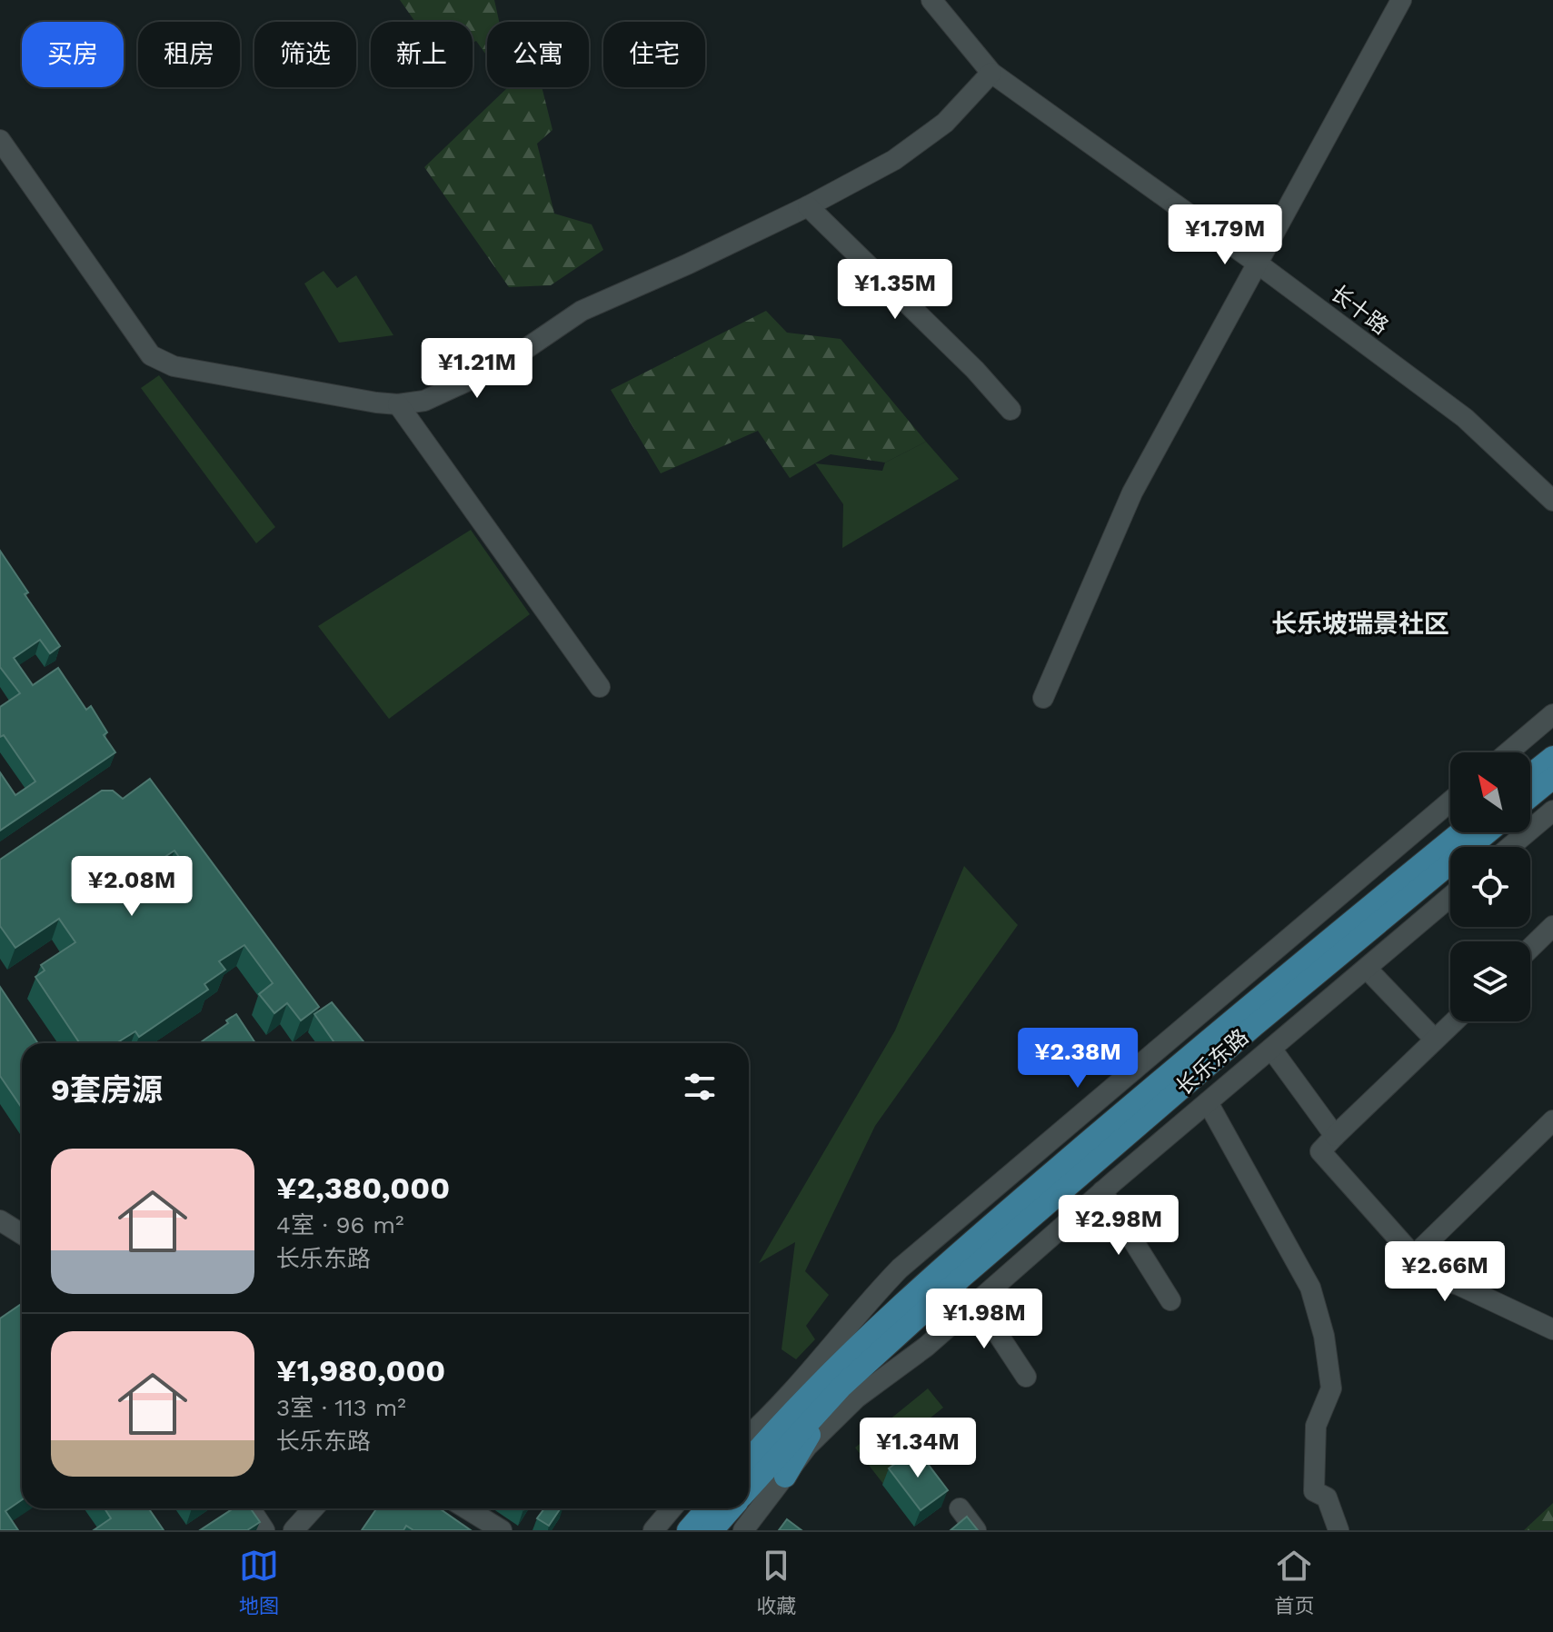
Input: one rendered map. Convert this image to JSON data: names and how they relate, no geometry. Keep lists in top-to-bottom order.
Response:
{
  "streets": {
    "main road": ["长乐东路"],
    "street": ["长十路"]
  },
  "districts": ["长乐坡瑞景社区"],
  "north": "top left",
  "page": {
    "chip": [
      "买房",
      "租房",
      "筛选",
      "新上",
      "公寓",
      "住宅"
    ],
    "price": [
      "¥1.79M",
      "¥1.35M",
      "¥1.21M",
      "¥2.08M",
      "¥2.38M",
      "¥2.98M",
      "¥2.66M",
      "¥1.98M",
      "¥1.34M"
    ],
    "heading": "9套房源",
    "list": [
      {
        "name": "¥2,380,000",
        "note": "4室 · 96 m² · 长乐东路"
      },
      {
        "name": "¥1,980,000",
        "note": "3室 · 113 m² · 长乐东路"
      }
    ],
    "tabs": ["地图", "收藏", "首页"]
  }
}
